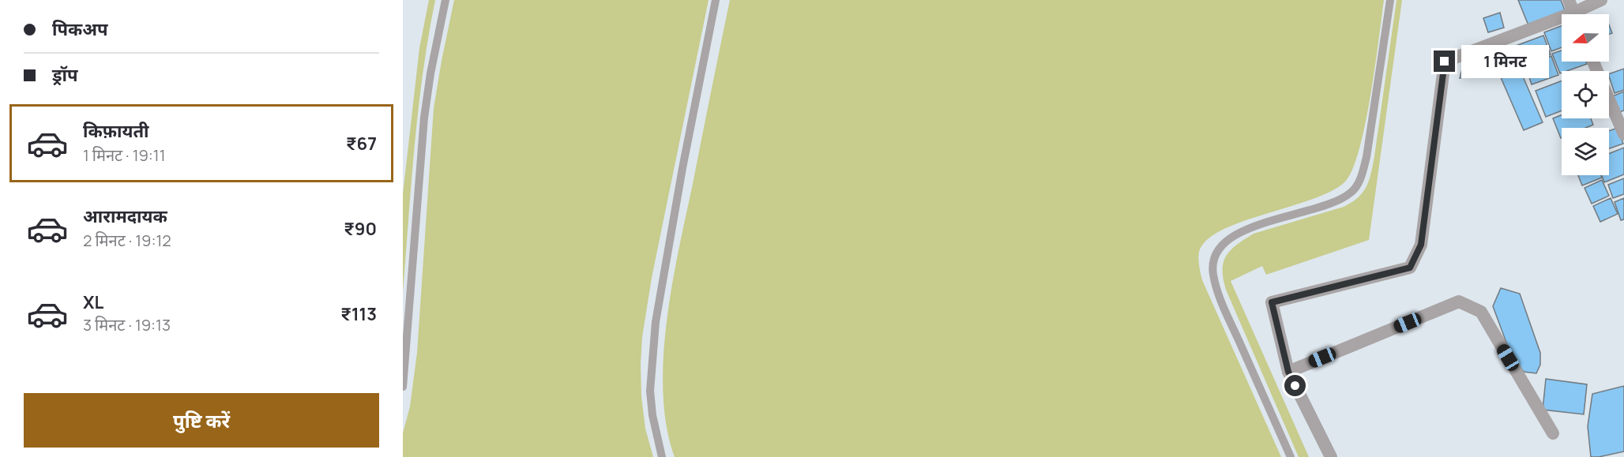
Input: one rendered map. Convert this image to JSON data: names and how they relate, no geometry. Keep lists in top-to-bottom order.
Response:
{
  "north": "left",
  "page": {
    "banner": ["पिकअप", "ड्रॉप"],
    "bubble": "1 मिनट",
    "list": [
      {
        "name": "किफ़ायती",
        "note": "1 मिनट · 19:11",
        "value": "₹67"
      },
      {
        "name": "आरामदायक",
        "note": "2 मिनट · 19:12",
        "value": "₹90"
      },
      {
        "name": "XL",
        "note": "3 मिनट · 19:13",
        "value": "₹113"
      }
    ],
    "buttons": "पुष्टि करें"
  }
}
